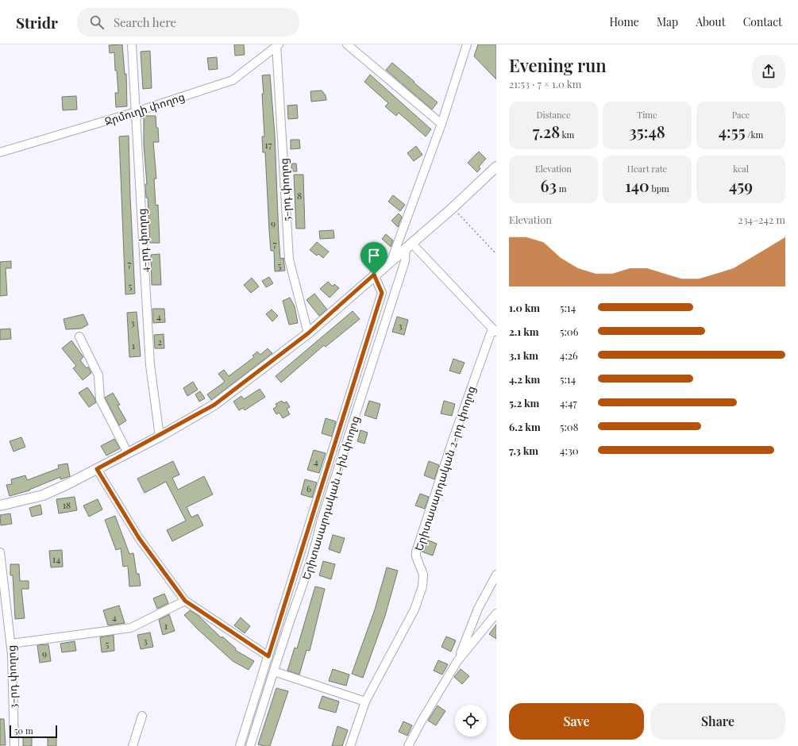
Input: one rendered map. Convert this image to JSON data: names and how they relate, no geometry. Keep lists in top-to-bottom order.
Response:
{
  "streets": {
    "street": [
      "Ջրմուղի փողոց",
      "5-րդ փողոց",
      "4-րդ փողոց",
      "Երիտասարդական 2-րդ փողոց",
      "Երիտասարդական 1-ին փողոց",
      "3-րդ փողոց"
    ]
  },
  "crossings": [
    ["Ջրմուղի փողոց", "5-րդ փողոց"],
    ["Ջրմուղի փողոց", "4-րդ փողոց"]
  ],
  "house_numbers": [
    "17",
    "8",
    "9",
    "7",
    "7",
    "5",
    "5",
    "4",
    "3",
    "3",
    "2",
    "1",
    "4",
    "6",
    "18",
    "14",
    "4",
    "1",
    "3",
    "5",
    "9"
  ],
  "scale_bar": "50 m",
  "page": {
    "header": "Stridr",
    "search": "Search here",
    "nav": [
      "Home",
      "Map",
      "About",
      "Contact"
    ],
    "heading": ["Evening run", "21:53 · 7 × 1.0 km"],
    "stats": [
      ["Distance", "7.28 km"],
      ["Time", "35:48"],
      ["Pace", "4:55 /km"],
      ["Elevation", "63 m"],
      ["Heart rate", "140 bpm"],
      ["kcal", "459"]
    ],
    "chart": ["Elevation", "234–242 m"],
    "list": [
      {
        "name": "1.0 km",
        "note": "5:14"
      },
      {
        "name": "2.1 km",
        "note": "5:06"
      },
      {
        "name": "3.1 km",
        "note": "4:26"
      },
      {
        "name": "4.2 km",
        "note": "5:14"
      },
      {
        "name": "5.2 km",
        "note": "4:47"
      },
      {
        "name": "6.2 km",
        "note": "5:08"
      },
      {
        "name": "7.3 km",
        "note": "4:30"
      }
    ],
    "buttons": ["Save", "Share"],
    "scale": "50 m"
  }
}
